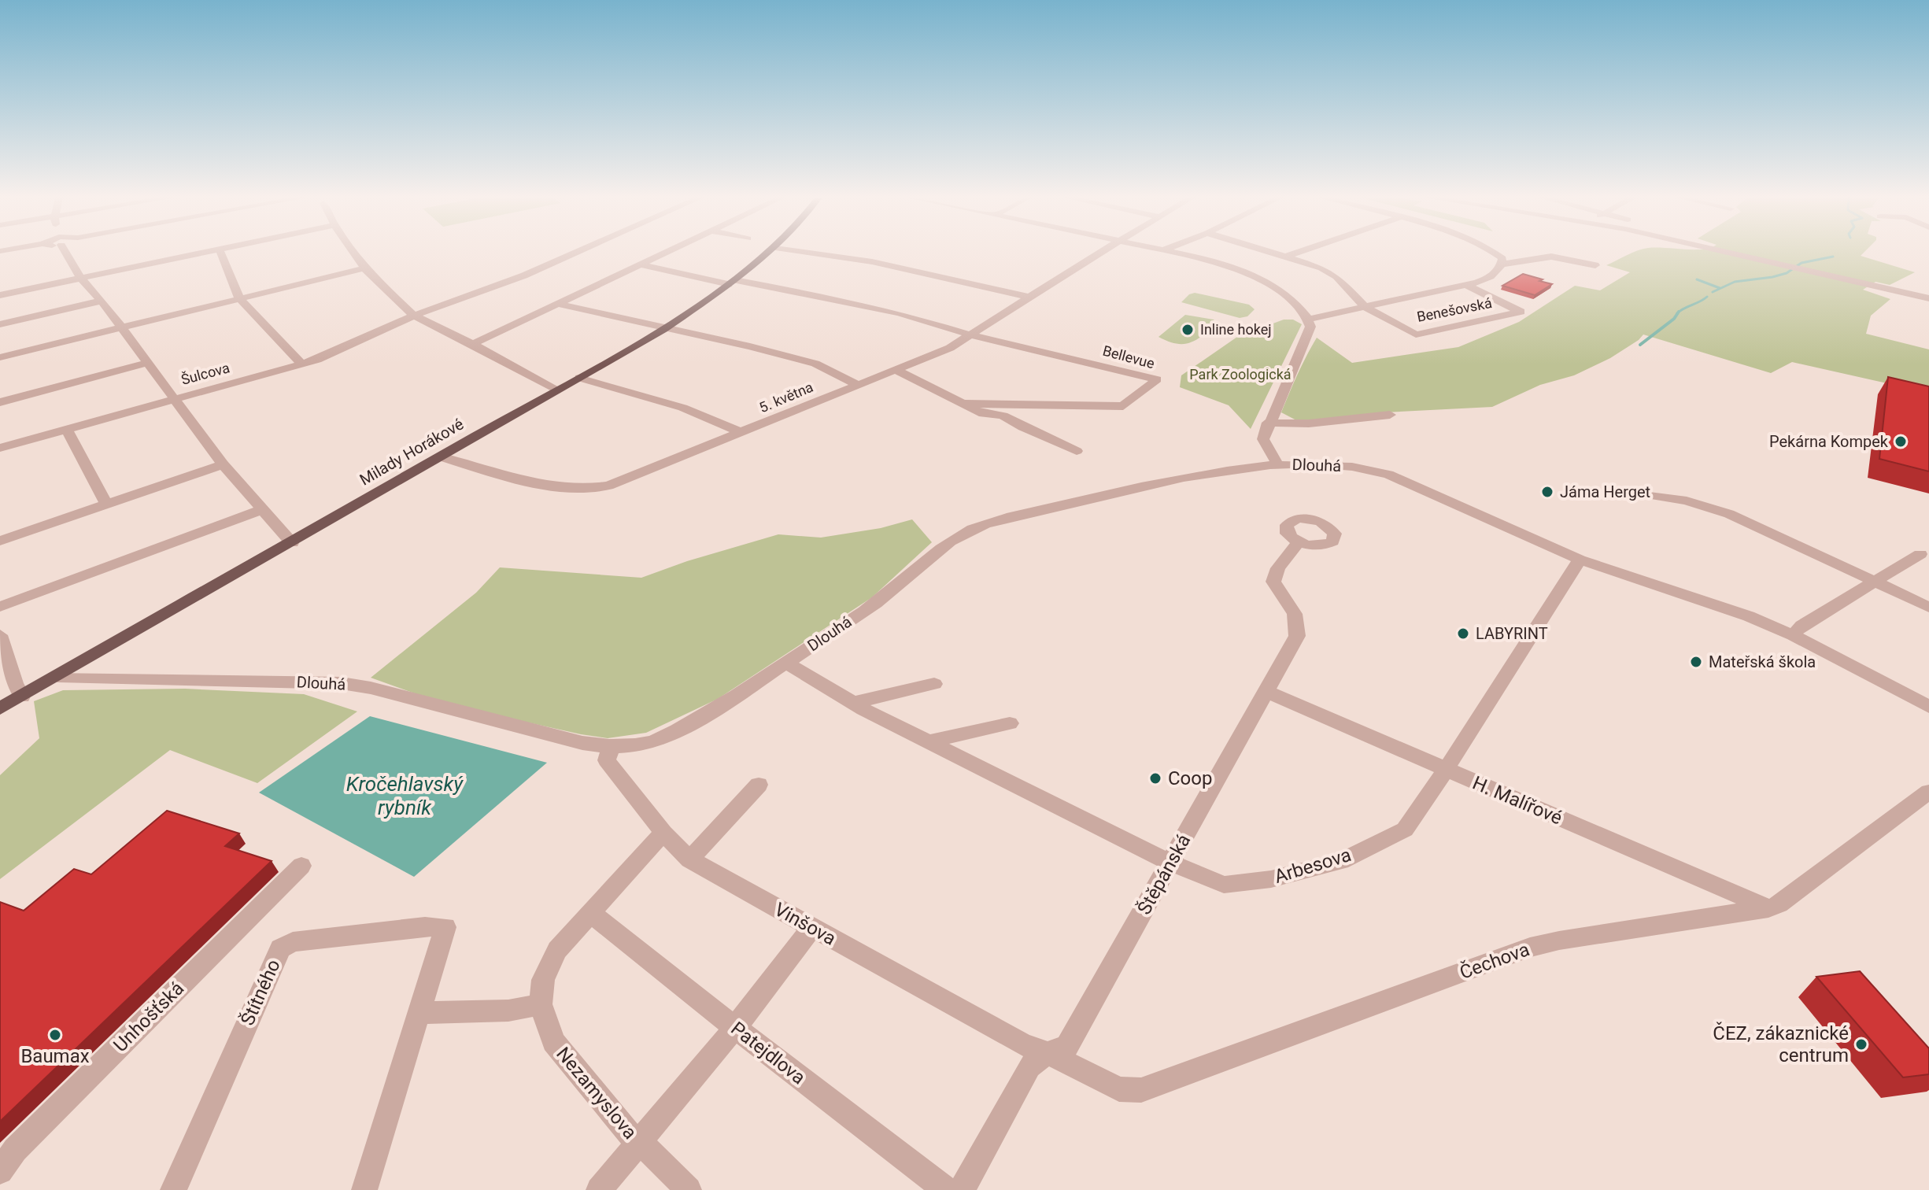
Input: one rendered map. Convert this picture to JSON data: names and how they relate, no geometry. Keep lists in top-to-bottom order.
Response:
{
  "streets": {
    "main road": ["Milady Horákové"],
    "street": [
      "Benešovská",
      "Bellevue",
      "Šulcova",
      "5. května",
      "Dlouhá",
      "H. Malířové",
      "Arbesova",
      "Štěpánská",
      "Vinšova",
      "Čechova",
      "Štítného",
      "Unhošťská",
      "Patejdlova",
      "Nezamyslova"
    ]
  },
  "crossings": [
    ["Bellevue", "5. května"],
    ["5. května", "Milady Horákové"],
    ["Milady Horákové", "Dlouhá"],
    ["Dlouhá", "Arbesova"],
    ["Dlouhá", "Vinšova"],
    ["H. Malířové", "Arbesova"],
    ["H. Malířové", "Štěpánská"],
    ["H. Malířové", "Čechova"],
    ["Arbesova", "Štěpánská"],
    ["Štěpánská", "Vinšova"],
    ["Štěpánská", "Čechova"],
    ["Vinšova", "Čechova"],
    ["Vinšova", "Nezamyslova"],
    ["Patejdlova", "Nezamyslova"]
  ],
  "water": ["Kročehlavský rybník"],
  "parks": ["Park Zoologická"],
  "places": [
    "Inline hokej",
    "Pekárna Kompek",
    "Jáma Herget",
    "LABYRINT",
    "Mateřská škola",
    "Coop",
    "Baumax",
    "ČEZ, zákaznické centrum"
  ]
}
